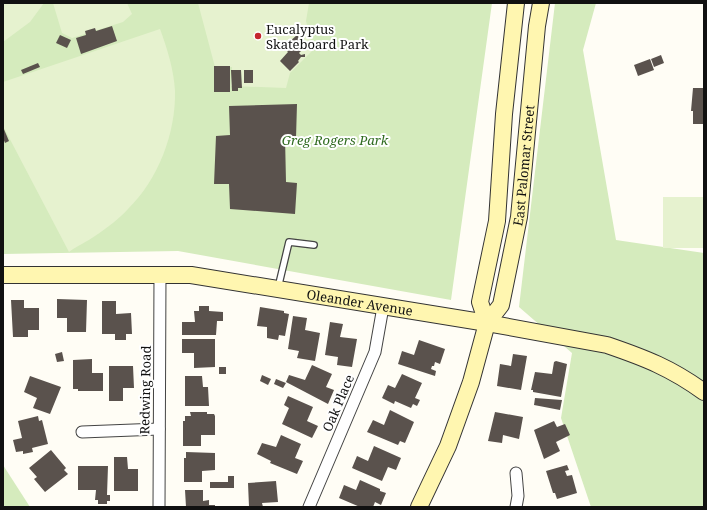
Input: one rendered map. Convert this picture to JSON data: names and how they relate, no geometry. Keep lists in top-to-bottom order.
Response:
{
  "streets": {
    "main road": ["East Palomar Street", "Oleander Avenue"],
    "street": ["Redwing Road", "Oak Place"]
  },
  "crossings": [
    ["East Palomar Street", "Oleander Avenue"],
    ["Oleander Avenue", "Redwing Road"],
    ["Oleander Avenue", "Oak Place"]
  ],
  "parks": ["Greg Rogers Park"],
  "places": ["Eucalyptus Skateboard Park"]
}
